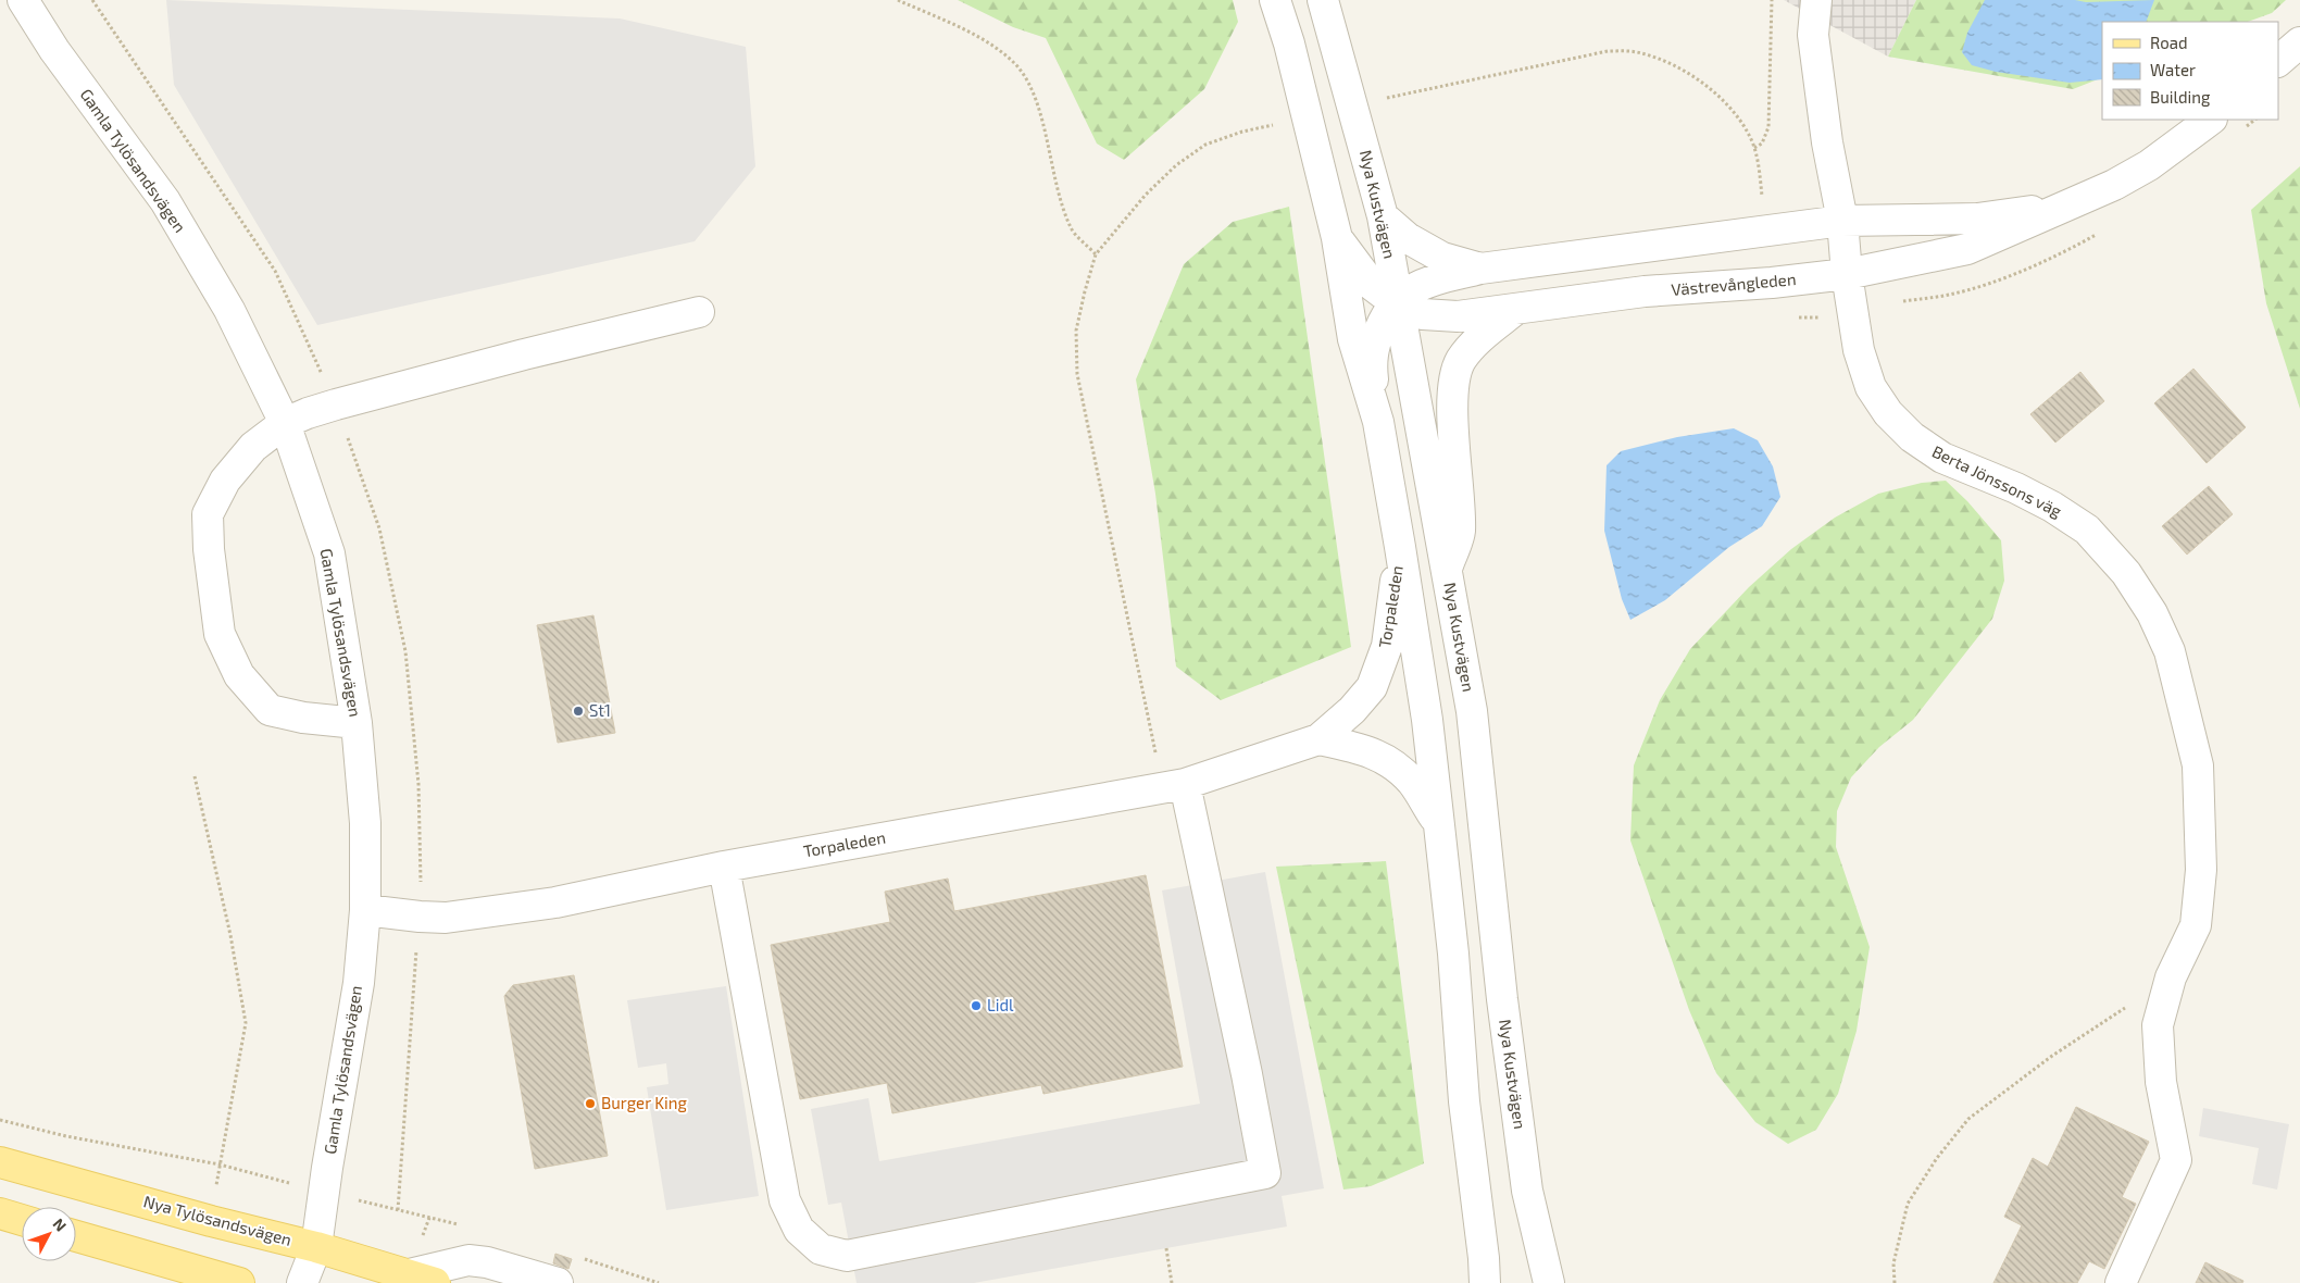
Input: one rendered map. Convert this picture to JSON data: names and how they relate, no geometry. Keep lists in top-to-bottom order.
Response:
{
  "streets": {
    "main road": ["Nya Tylösandsvägen"],
    "street": [
      "Gamla Tylösandsvägen",
      "Nya Kustvägen",
      "Västrevångleden",
      "Berta Jönssons väg",
      "Torpaleden"
    ]
  },
  "crossings": [
    ["Gamla Tylösandsvägen", "Torpaleden"],
    ["Gamla Tylösandsvägen", "Nya Tylösandsvägen"],
    ["Nya Kustvägen", "Västrevångleden"],
    ["Västrevångleden", "Berta Jönssons väg"]
  ],
  "places": ["St1", "Lidl", "Burger King"],
  "legend": ["Road", "Water", "Building"],
  "north": "top right"
}
